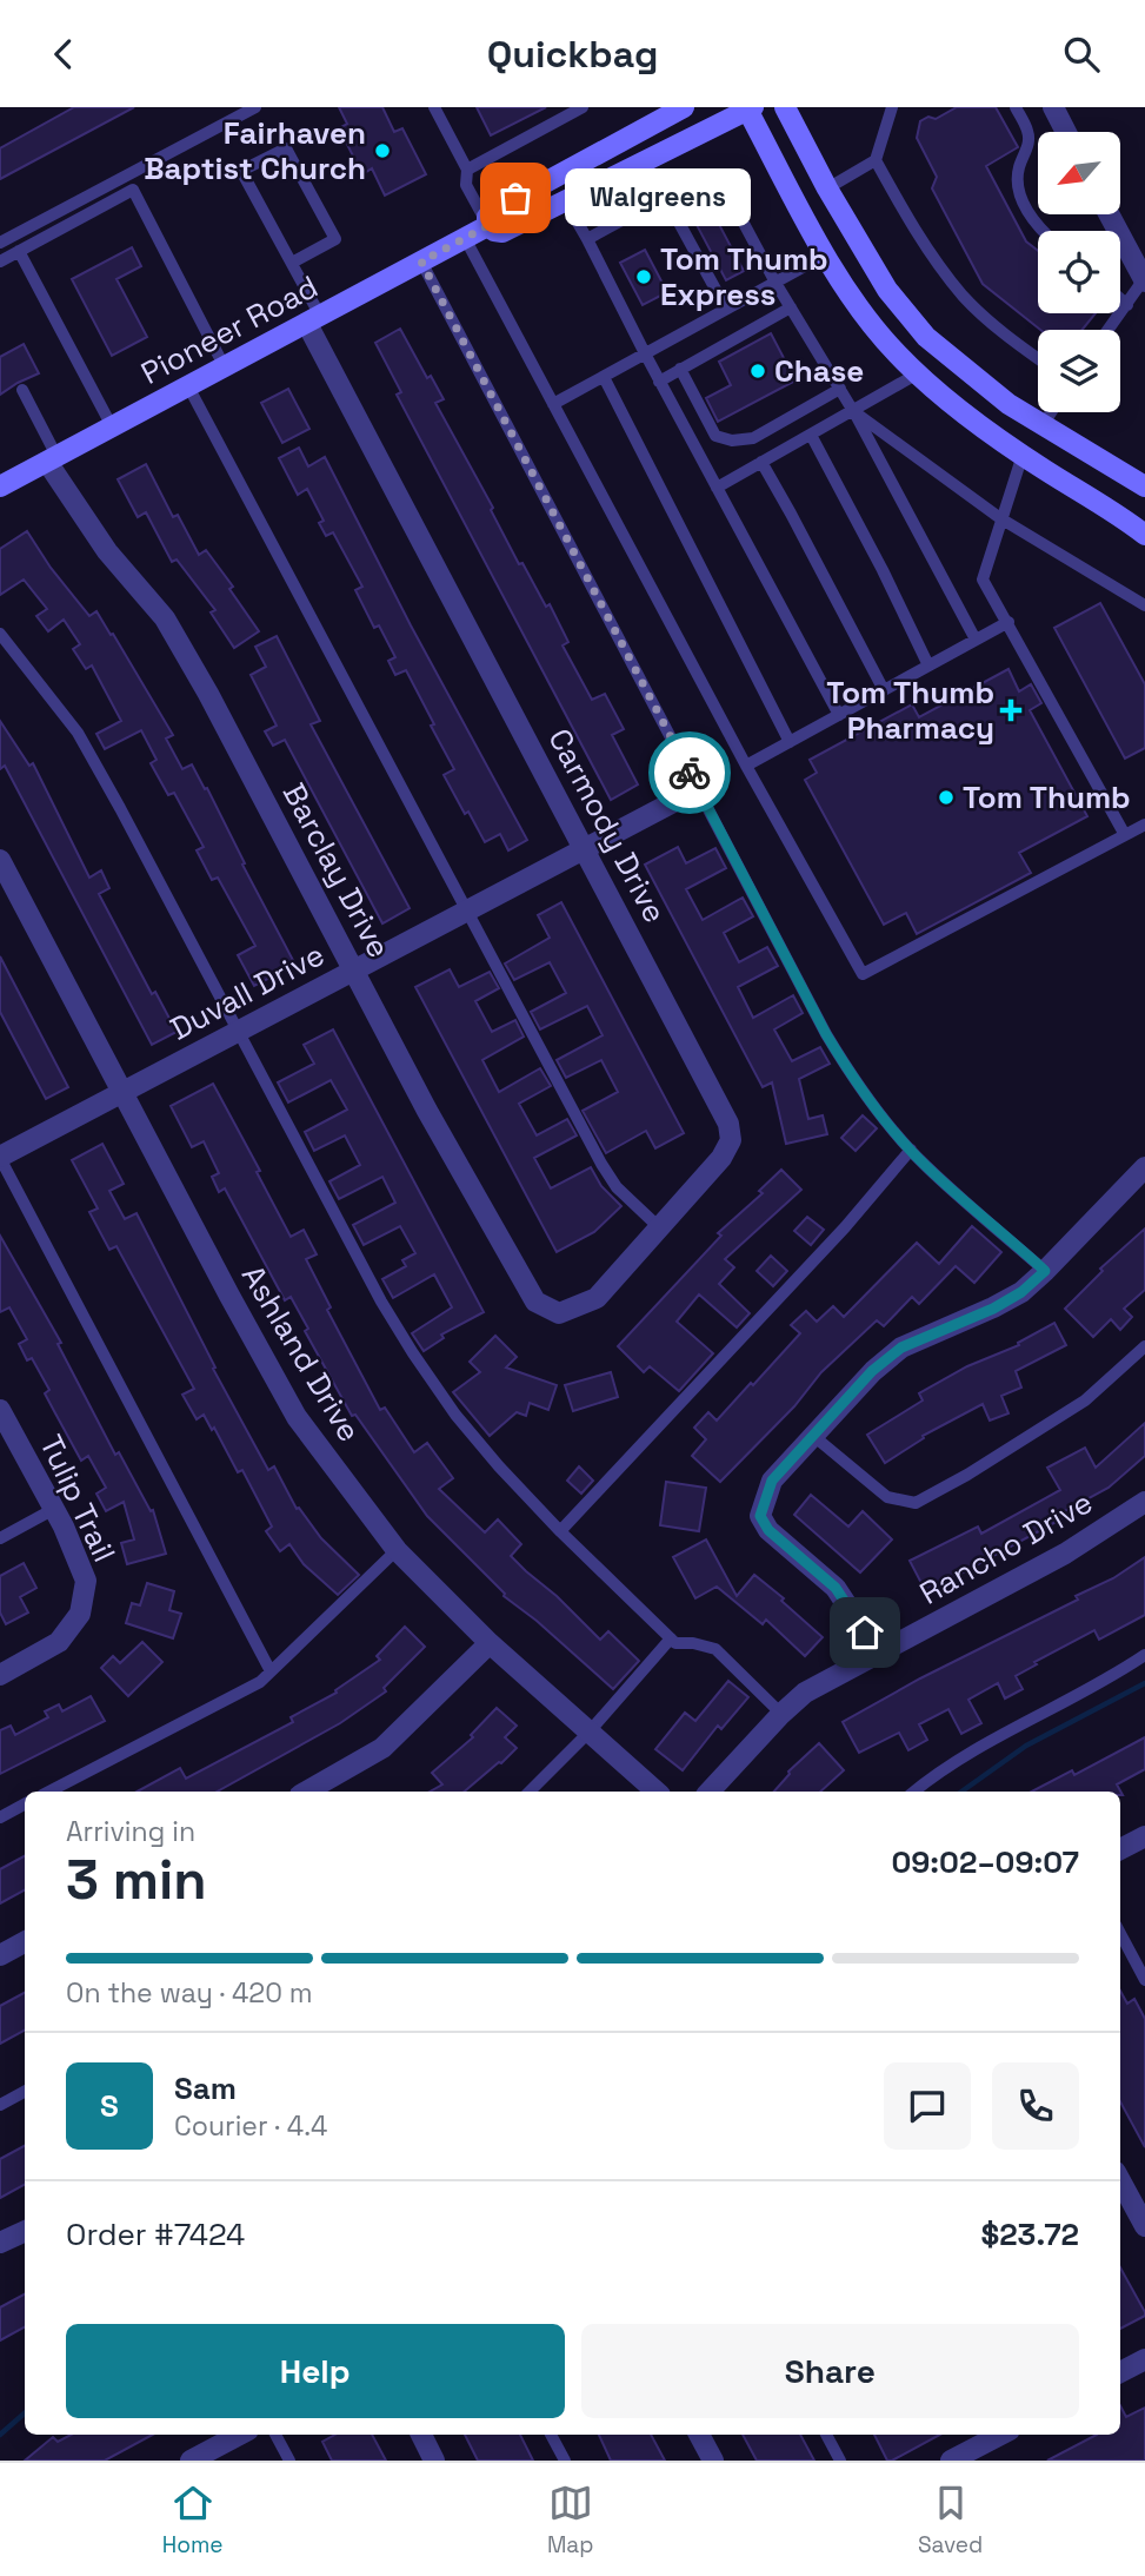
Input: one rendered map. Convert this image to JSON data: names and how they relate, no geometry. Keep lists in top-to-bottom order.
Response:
{
  "streets": {
    "main road": ["Pioneer Road"],
    "street": [
      "Carmody Drive",
      "Barclay Drive",
      "Duvall Drive",
      "Ashland Drive",
      "Tulip Trail",
      "Rancho Drive"
    ]
  },
  "crossings": [
    ["Pioneer Road", "Carmody Drive"],
    ["Pioneer Road", "Barclay Drive"],
    ["Carmody Drive", "Barclay Drive"],
    ["Carmody Drive", "Duvall Drive"],
    ["Barclay Drive", "Duvall Drive"],
    ["Duvall Drive", "Ashland Drive"]
  ],
  "places": {
    "other": [
      "Fairhaven Baptist Church",
      "Walgreens",
      "Tom Thumb Express",
      "Chase",
      "Tom Thumb"
    ],
    "health": ["Tom Thumb Pharmacy"]
  },
  "north": "bottom left",
  "page": {
    "header": "Quickbag",
    "bubble": "Walgreens",
    "heading": ["3 min", "Arriving in", "09:02–09:07"],
    "panel": [
      "Sam",
      "Courier · 4.4",
      "Order #7424",
      "$23.72"
    ],
    "bar": "On the way · 420 m",
    "round": "S",
    "buttons": ["Help", "Share"],
    "tabs": ["Home", "Map", "Saved"]
  }
}
